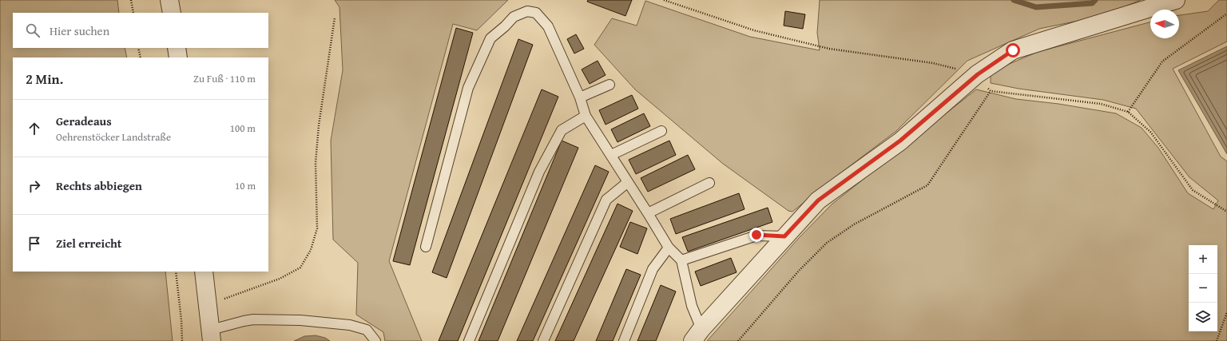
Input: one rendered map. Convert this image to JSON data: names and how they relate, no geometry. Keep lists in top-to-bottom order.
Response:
{
  "north": "left",
  "page": {
    "search": "Hier suchen",
    "heading": ["2 Min.", "Zu Fuß · 110 m"],
    "list": [
      ["Geradeaus", "Oehrenstöcker Landstraße", "100 m"],
      ["Rechts abbiegen", "10 m"],
      "Ziel erreicht"
    ],
    "map_buttons": ["+", "−"]
  }
}
